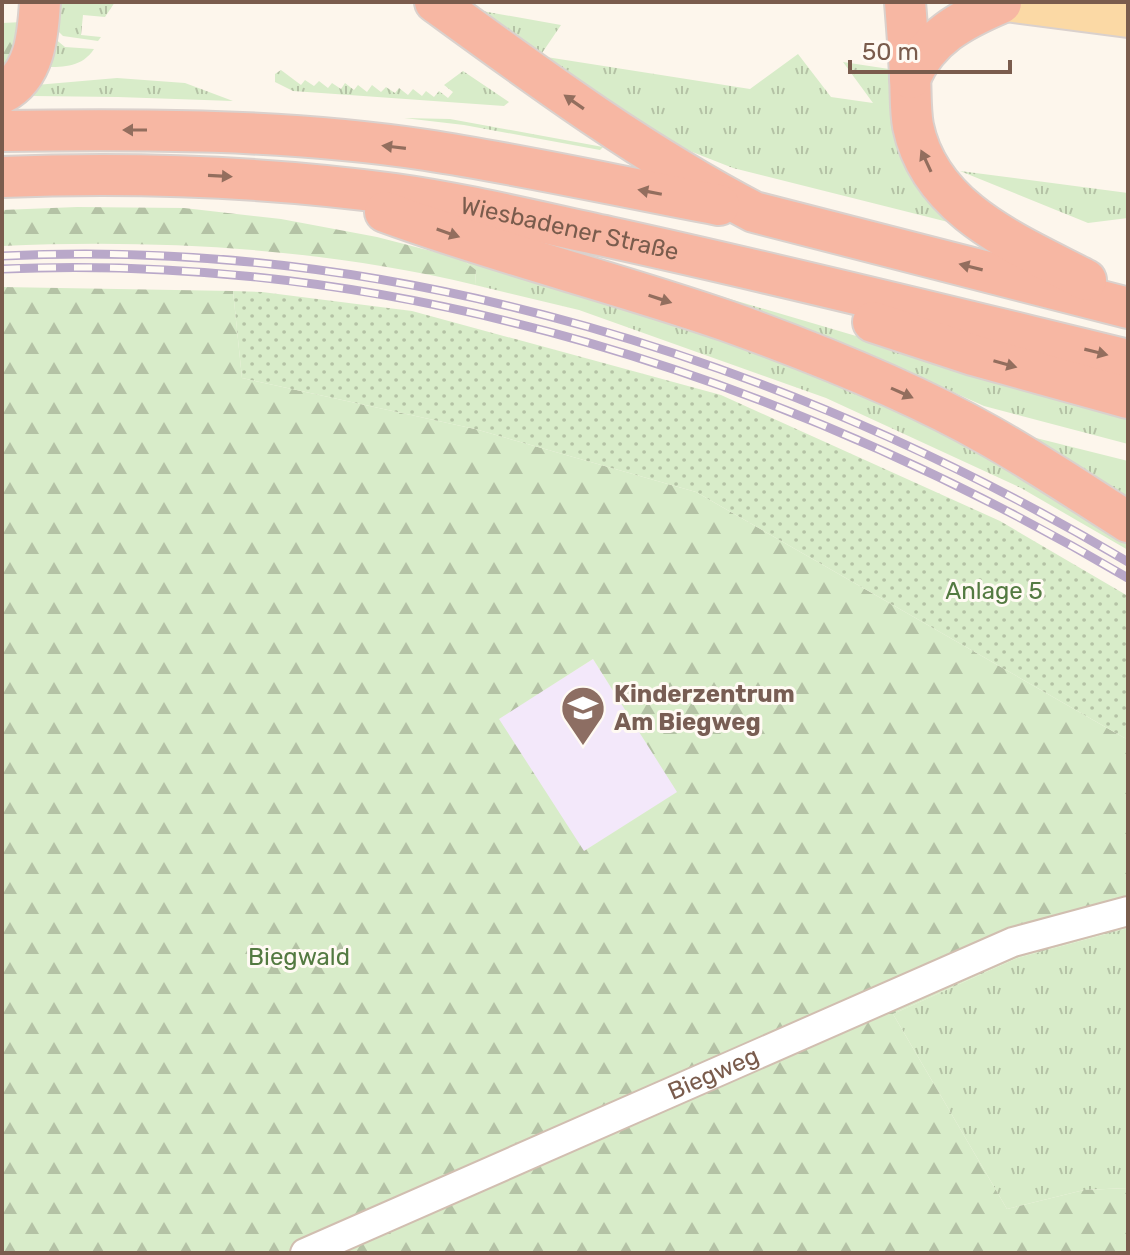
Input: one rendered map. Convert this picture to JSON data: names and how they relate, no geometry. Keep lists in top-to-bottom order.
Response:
{
  "streets": {
    "highway": ["Wiesbadener Straße"],
    "street": ["Biegweg"]
  },
  "parks": ["Anlage 5", "Biegwald"],
  "places": {
    "school or university": ["Kinderzentrum Am Biegweg"]
  },
  "scale_bar": "50 m"
}
